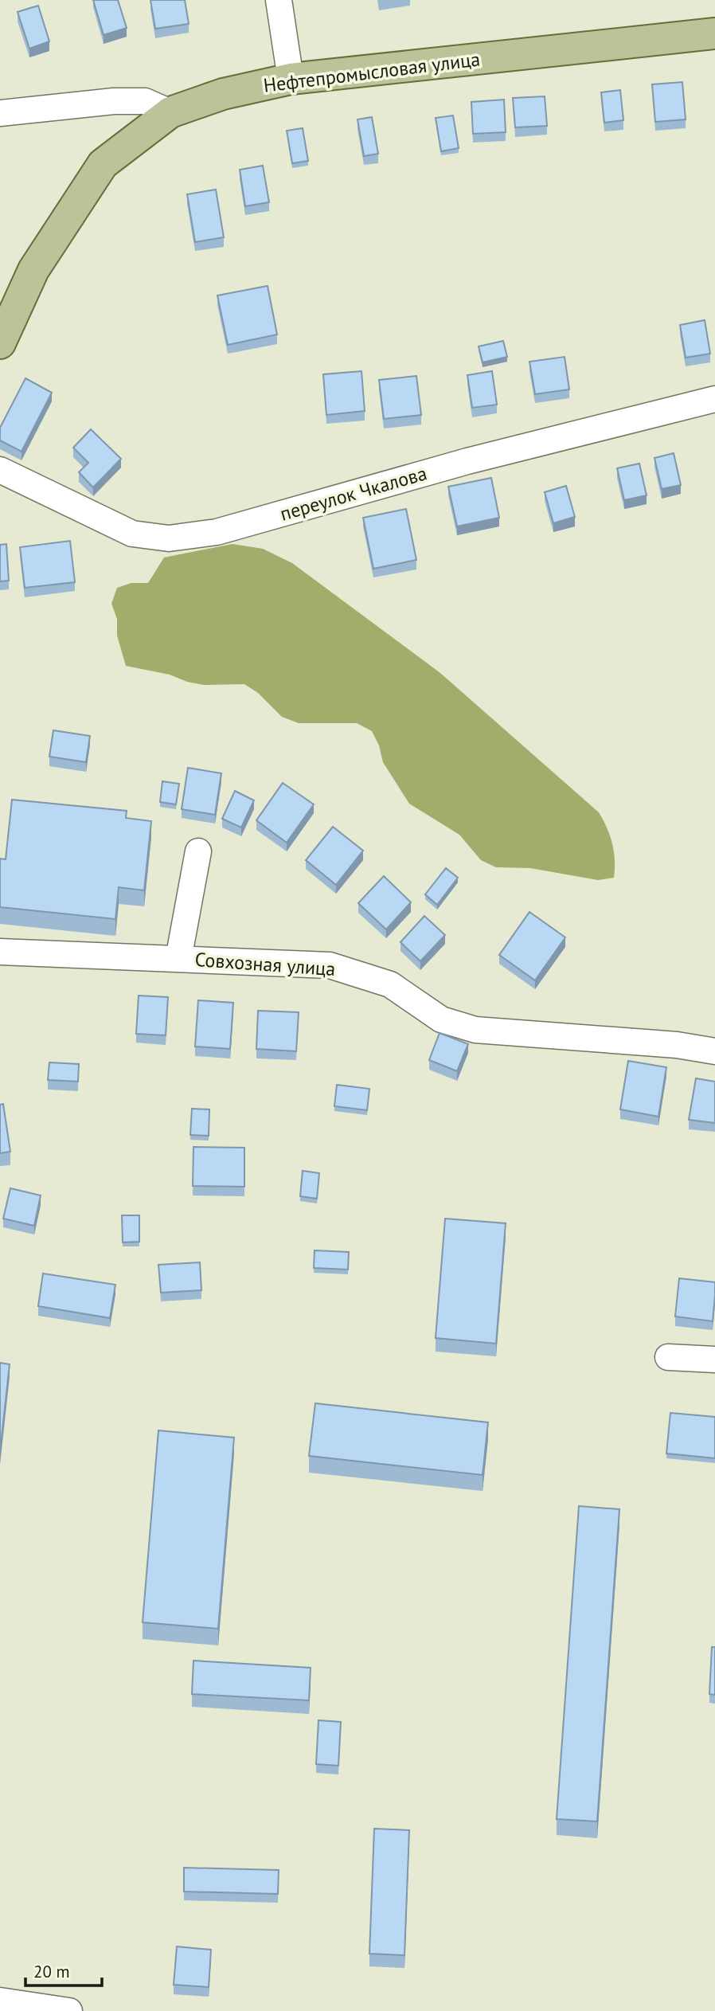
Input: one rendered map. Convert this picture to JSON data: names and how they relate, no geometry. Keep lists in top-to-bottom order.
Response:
{
  "streets": {
    "main road": ["Нефтепромысловая улица"],
    "street": ["переулок Чкалова", "Совхозная улица"]
  },
  "scale_bar": "20 m"
}
